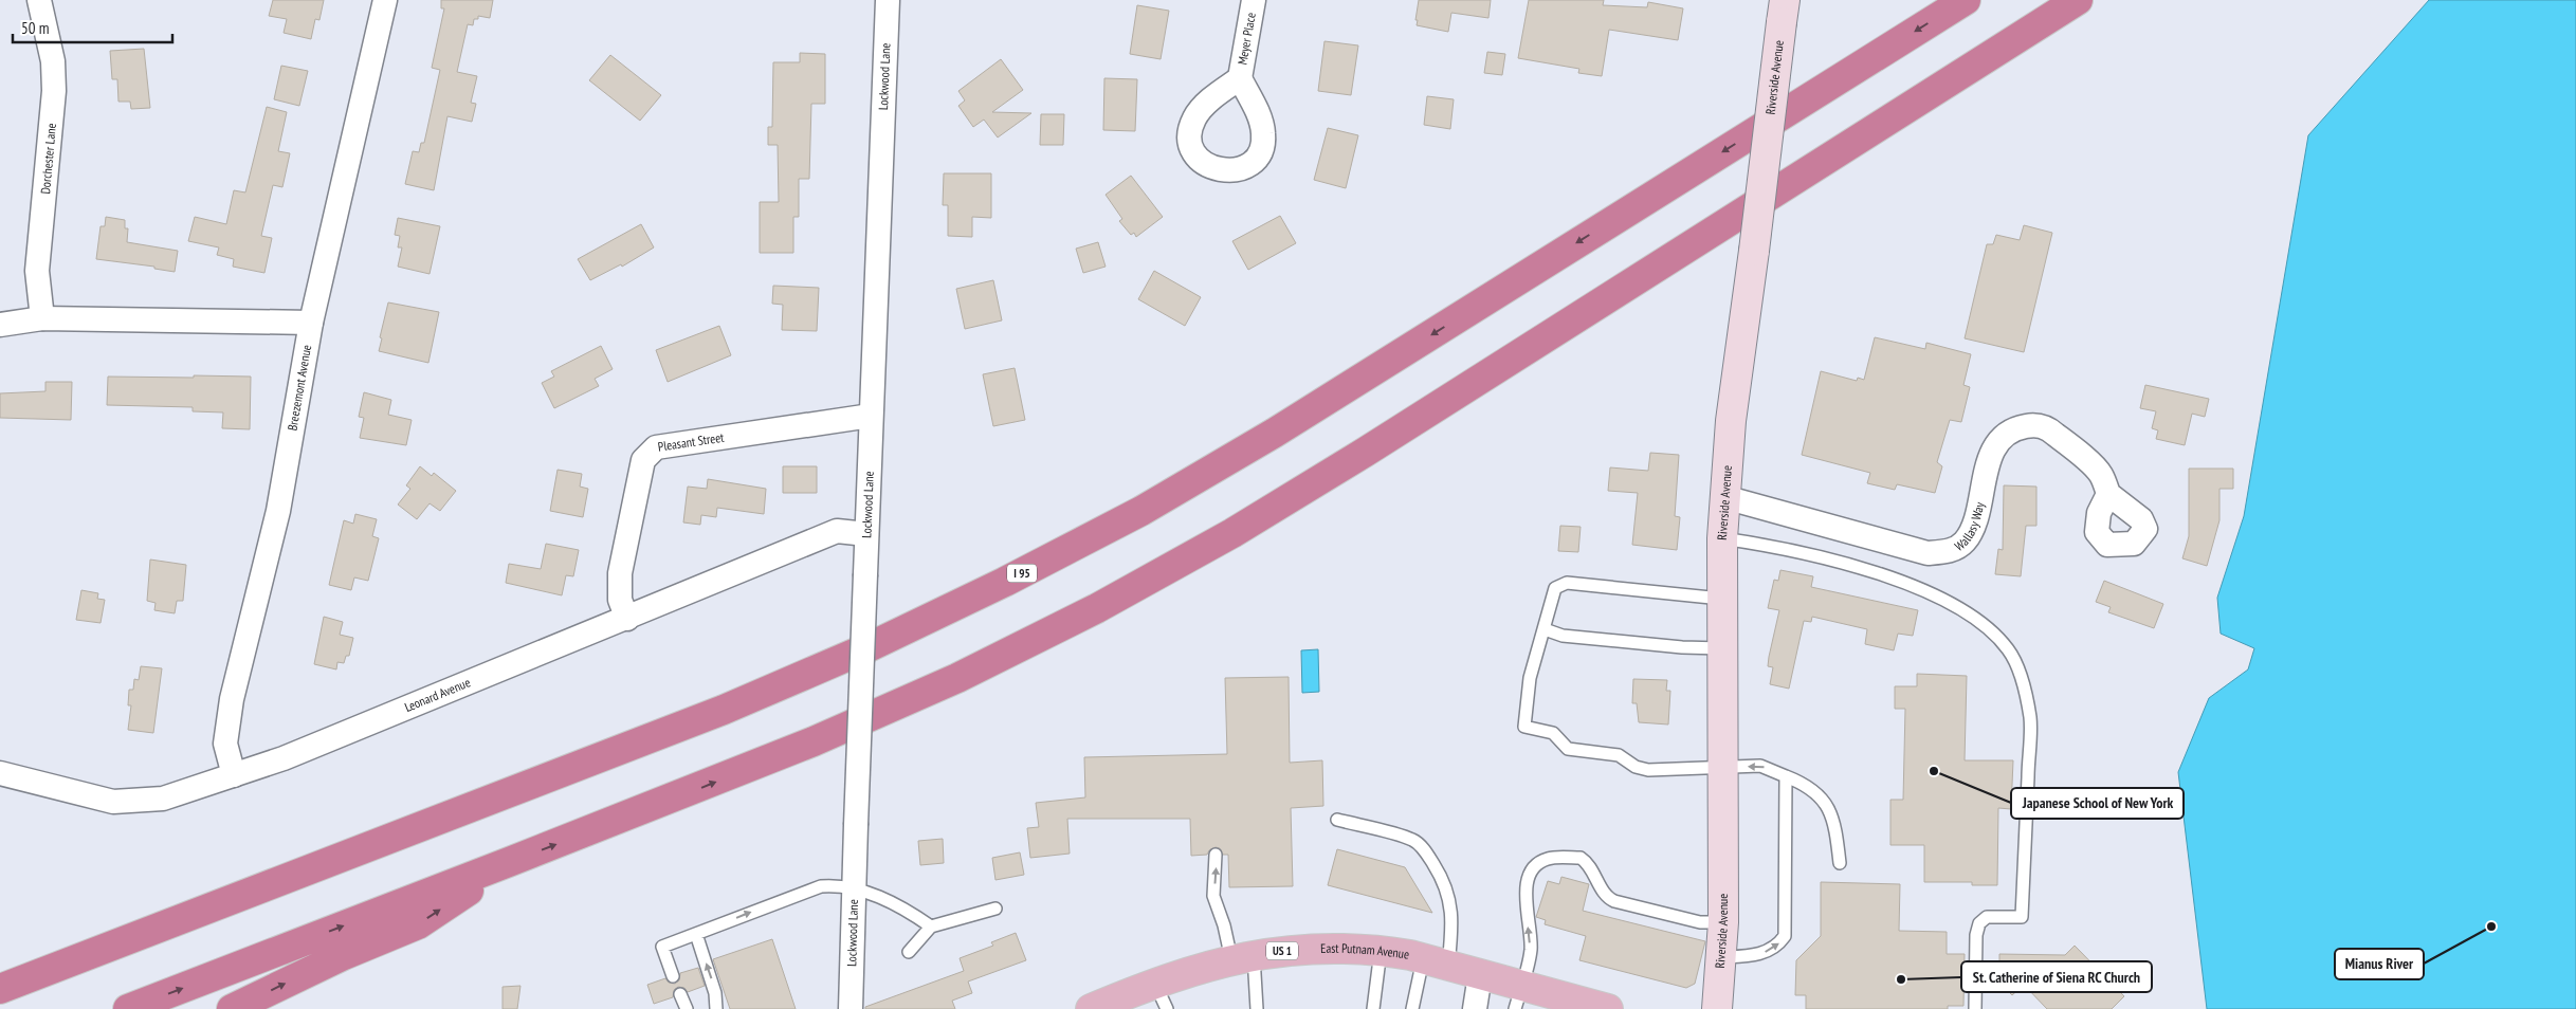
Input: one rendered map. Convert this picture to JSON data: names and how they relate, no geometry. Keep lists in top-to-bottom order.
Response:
{
  "streets": {
    "highway": ["I 95"],
    "main road": ["US 1", "East Putnam Avenue"],
    "street": [
      "Meyer Place",
      "Lockwood Lane",
      "Riverside Avenue",
      "Dorchester Lane",
      "Breezemont Avenue",
      "Pleasant Street",
      "Wallasy Way",
      "Leonard Avenue"
    ]
  },
  "crossings": [
    ["Lockwood Lane", "Pleasant Street"],
    ["Lockwood Lane", "Leonard Avenue"],
    ["Riverside Avenue", "Wallasy Way"],
    ["Breezemont Avenue", "Leonard Avenue"],
    ["Pleasant Street", "Leonard Avenue"]
  ],
  "places": ["Japanese School of New York", "Mianus River", "St. Catherine of Siena RC Church"],
  "scale_bar": "50 m"
}
